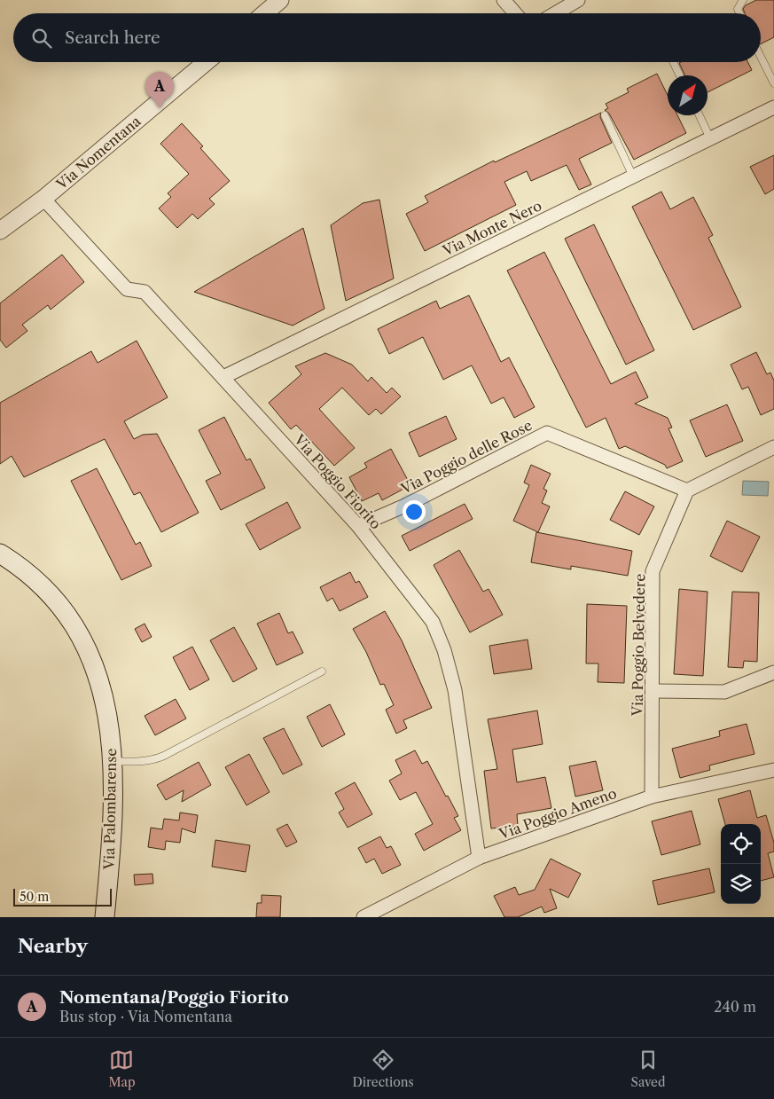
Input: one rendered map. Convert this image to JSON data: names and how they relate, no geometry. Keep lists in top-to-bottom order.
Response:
{
  "streets": {
    "main road": ["Via Palombarense"],
    "street": [
      "Via Nomentana",
      "Via Monte Nero",
      "Via Poggio delle Rose",
      "Via Poggio Fiorito",
      "Via Poggio Belvedere",
      "Via Poggio Ameno"
    ]
  },
  "crossings": [
    ["Via Nomentana", "Via Poggio Fiorito"],
    ["Via Monte Nero", "Via Poggio Fiorito"],
    ["Via Poggio delle Rose", "Via Poggio Fiorito"],
    ["Via Poggio delle Rose", "Via Poggio Belvedere"],
    ["Via Poggio Fiorito", "Via Poggio Ameno"],
    ["Via Poggio Belvedere", "Via Poggio Ameno"]
  ],
  "scale_bar": "50 m",
  "north": "top right",
  "page": {
    "search": "Search here",
    "pins": "A",
    "scale": "50 m",
    "heading": "Nearby",
    "list": [
      {
        "mark": "A",
        "name": "Nomentana/Poggio Fiorito",
        "note": "Bus stop · Via Nomentana",
        "value": "240 m"
      }
    ],
    "nav": ["Map", "Directions", "Saved"]
  }
}
